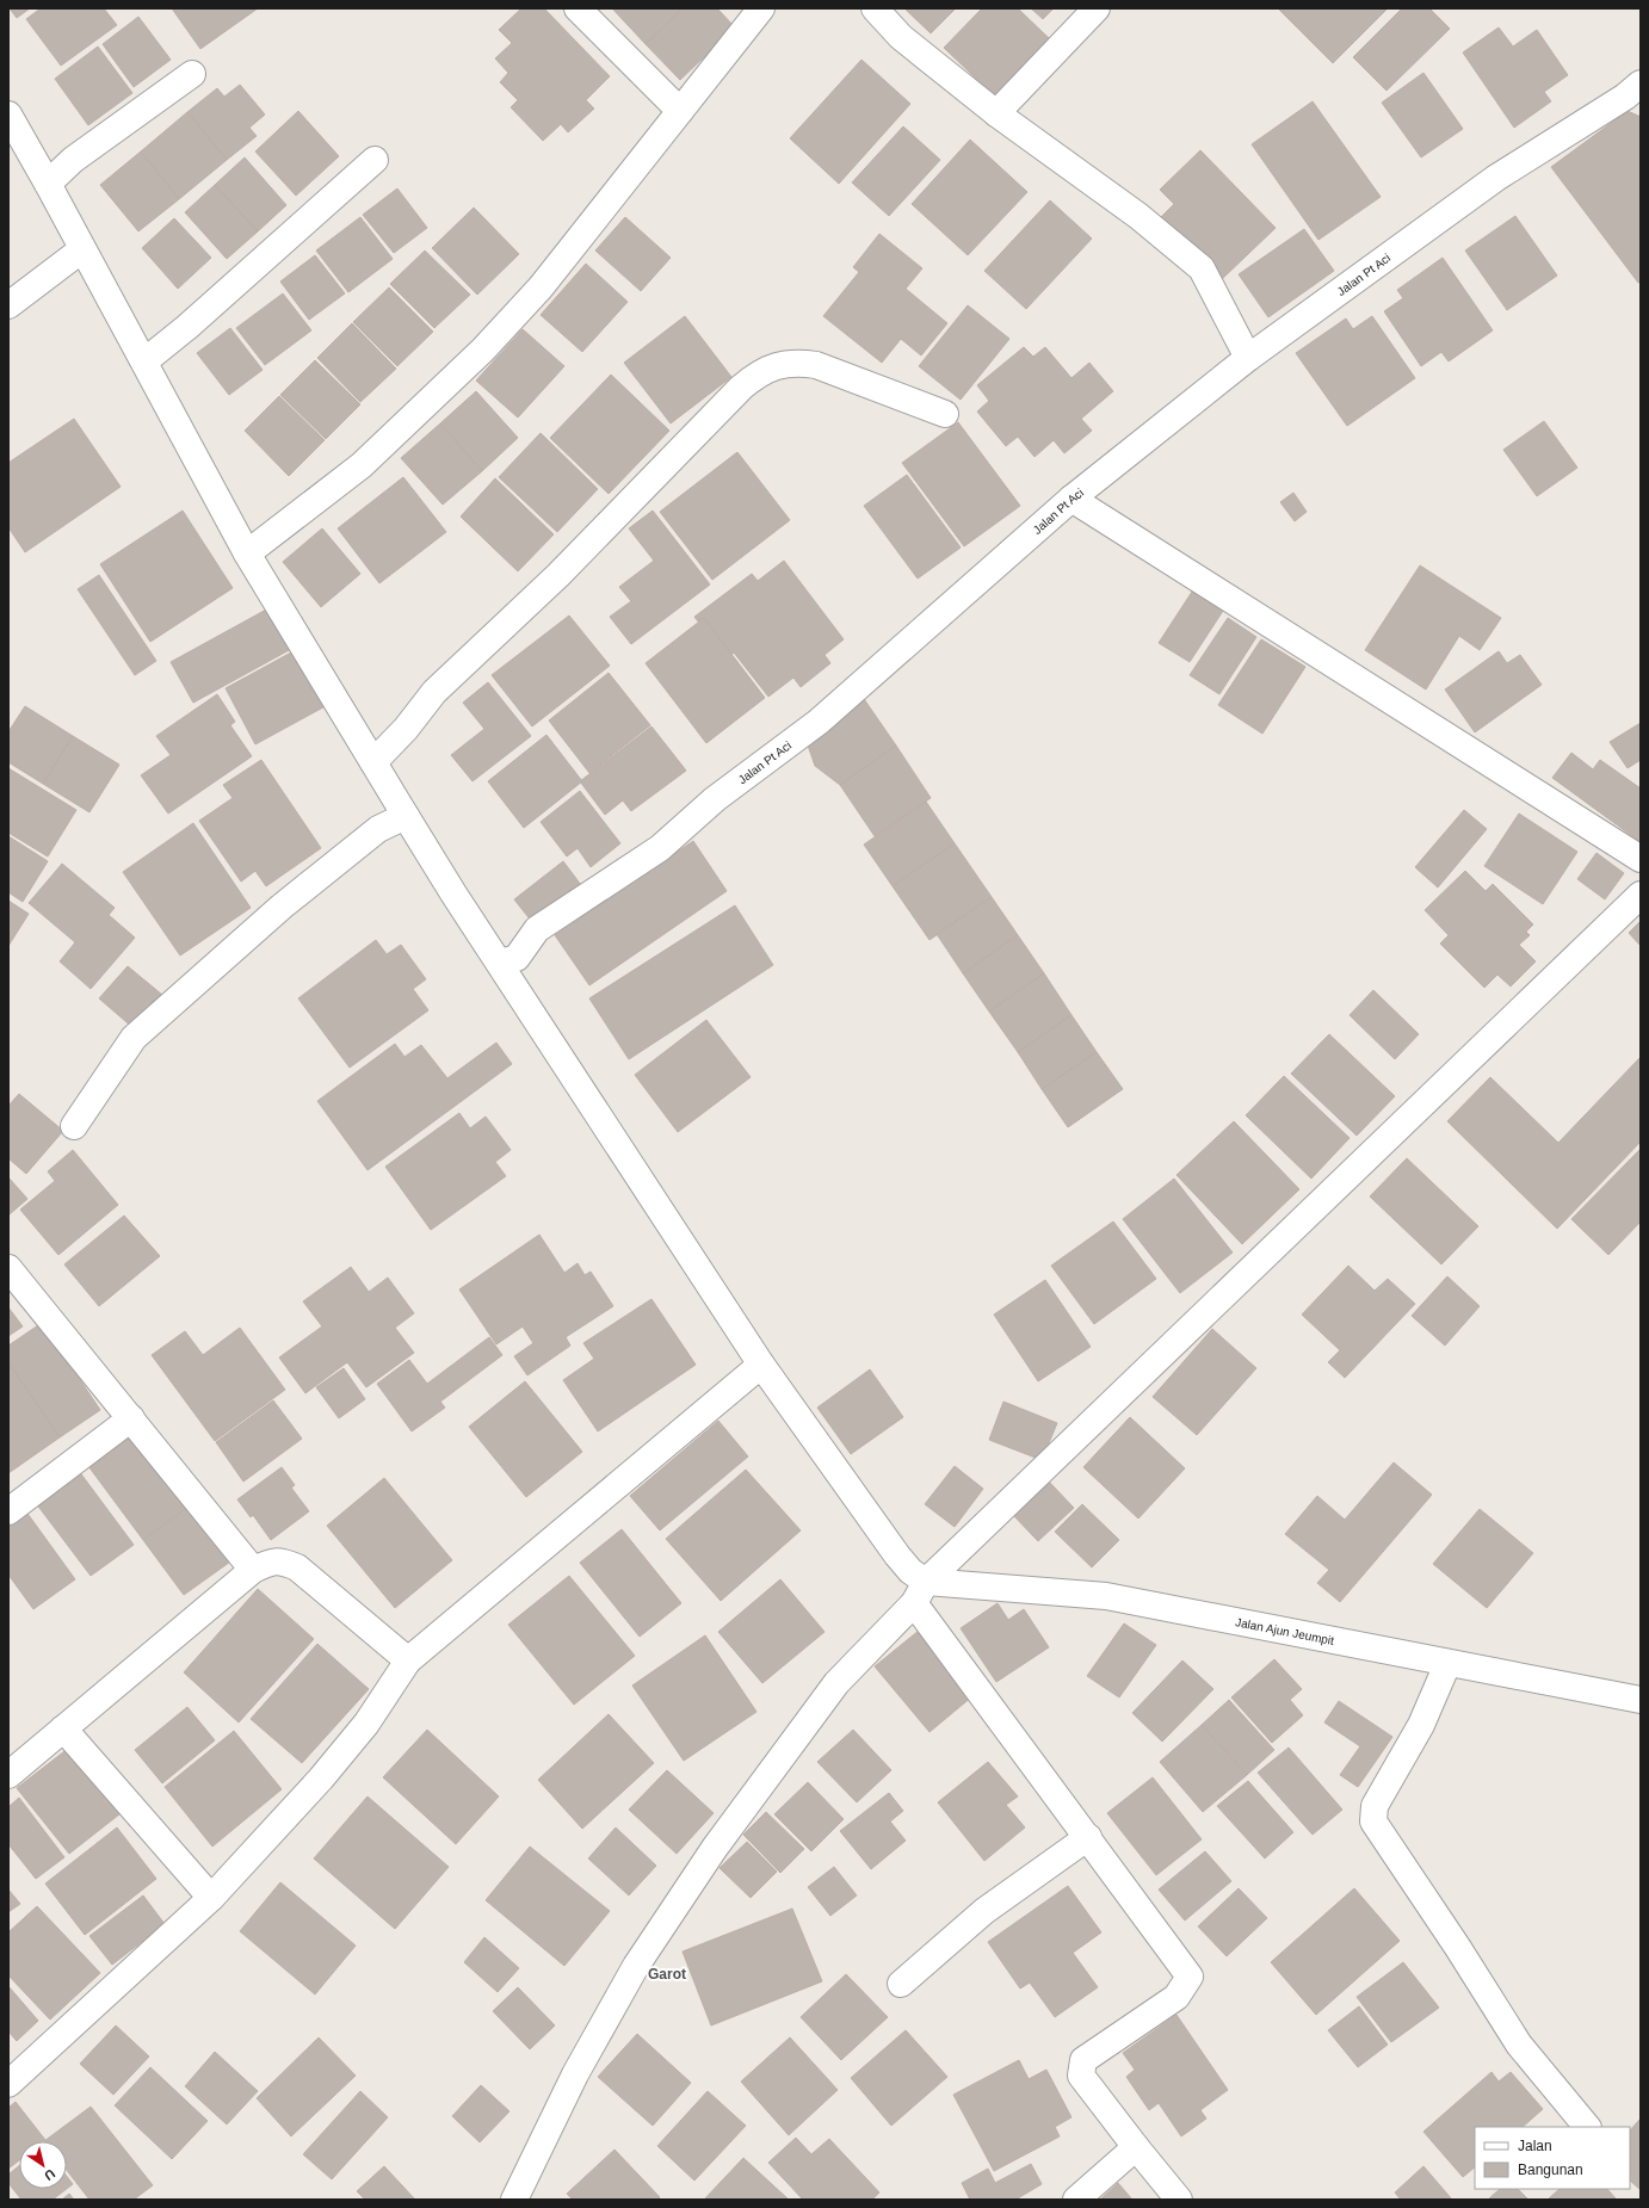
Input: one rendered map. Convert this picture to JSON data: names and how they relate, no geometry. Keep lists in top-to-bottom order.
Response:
{
  "streets": {
    "street": ["Jalan Pt Aci", "Jalan Ajun Jeumpit"]
  },
  "districts": ["Garot"],
  "legend": ["Jalan", "Bangunan"],
  "north": "bottom right"
}
